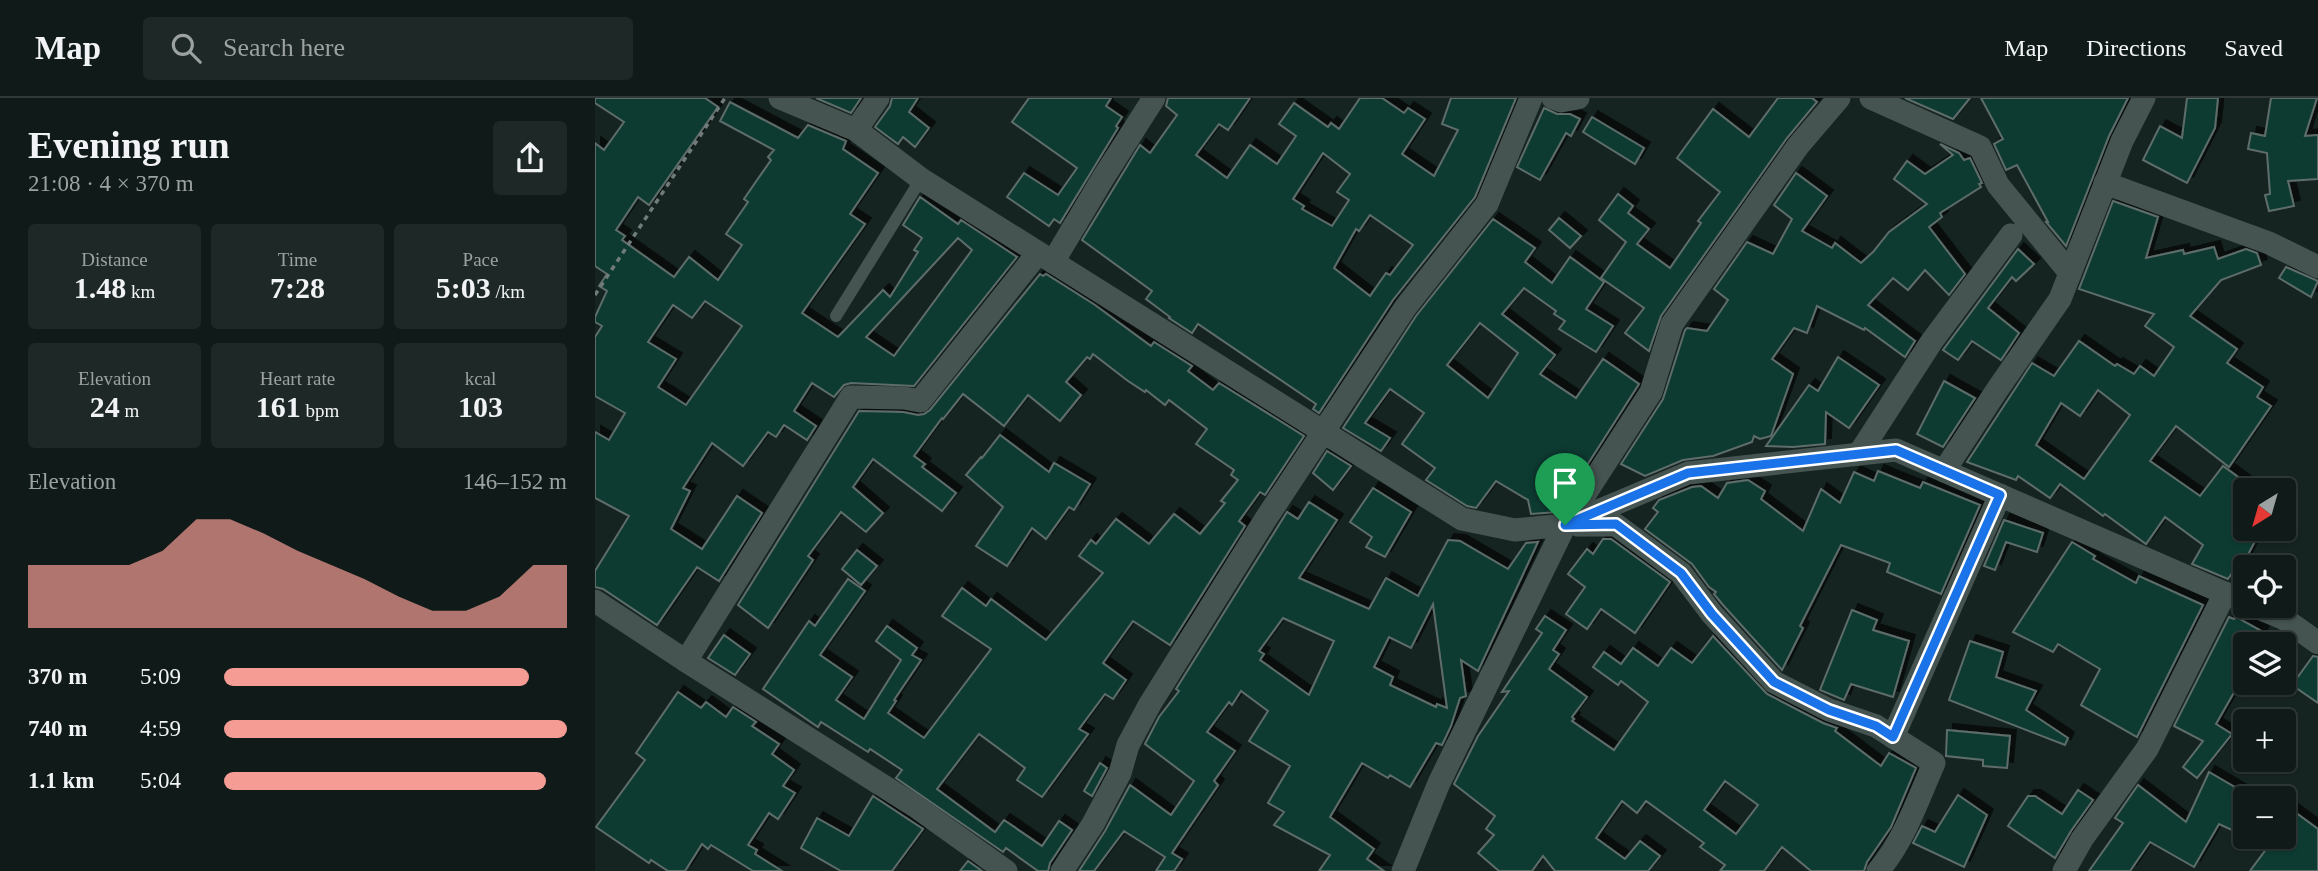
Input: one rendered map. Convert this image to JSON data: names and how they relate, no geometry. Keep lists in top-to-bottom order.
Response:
{
  "north": "bottom left",
  "page": {
    "header": "Map",
    "search": "Search here",
    "nav": ["Map", "Directions", "Saved"],
    "heading": ["Evening run", "21:08 · 4 × 370 m"],
    "stats": [
      ["Distance", "1.48 km"],
      ["Time", "7:28"],
      ["Pace", "5:03 /km"],
      ["Elevation", "24 m"],
      ["Heart rate", "161 bpm"],
      ["kcal", "103"]
    ],
    "chart": ["Elevation", "146–152 m"],
    "map_buttons": ["+", "−"],
    "list": [
      {
        "name": "370 m",
        "note": "5:09"
      },
      {
        "name": "740 m",
        "note": "4:59"
      },
      {
        "name": "1.1 km",
        "note": "5:04"
      }
    ]
  }
}
